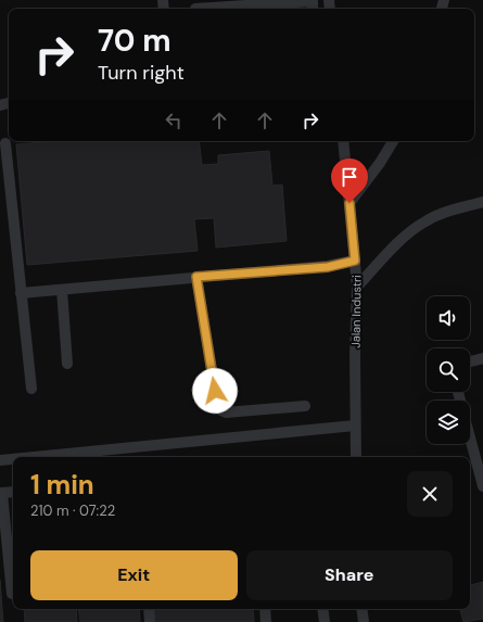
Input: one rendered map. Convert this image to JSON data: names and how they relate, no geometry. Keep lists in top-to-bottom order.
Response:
{
  "streets": {
    "street": ["Jalan Industri"]
  },
  "page": {
    "turn": ["70 m", "Turn right"],
    "heading": ["1 min", "210 m · 07:22"],
    "buttons": ["Exit", "Share"]
  }
}
